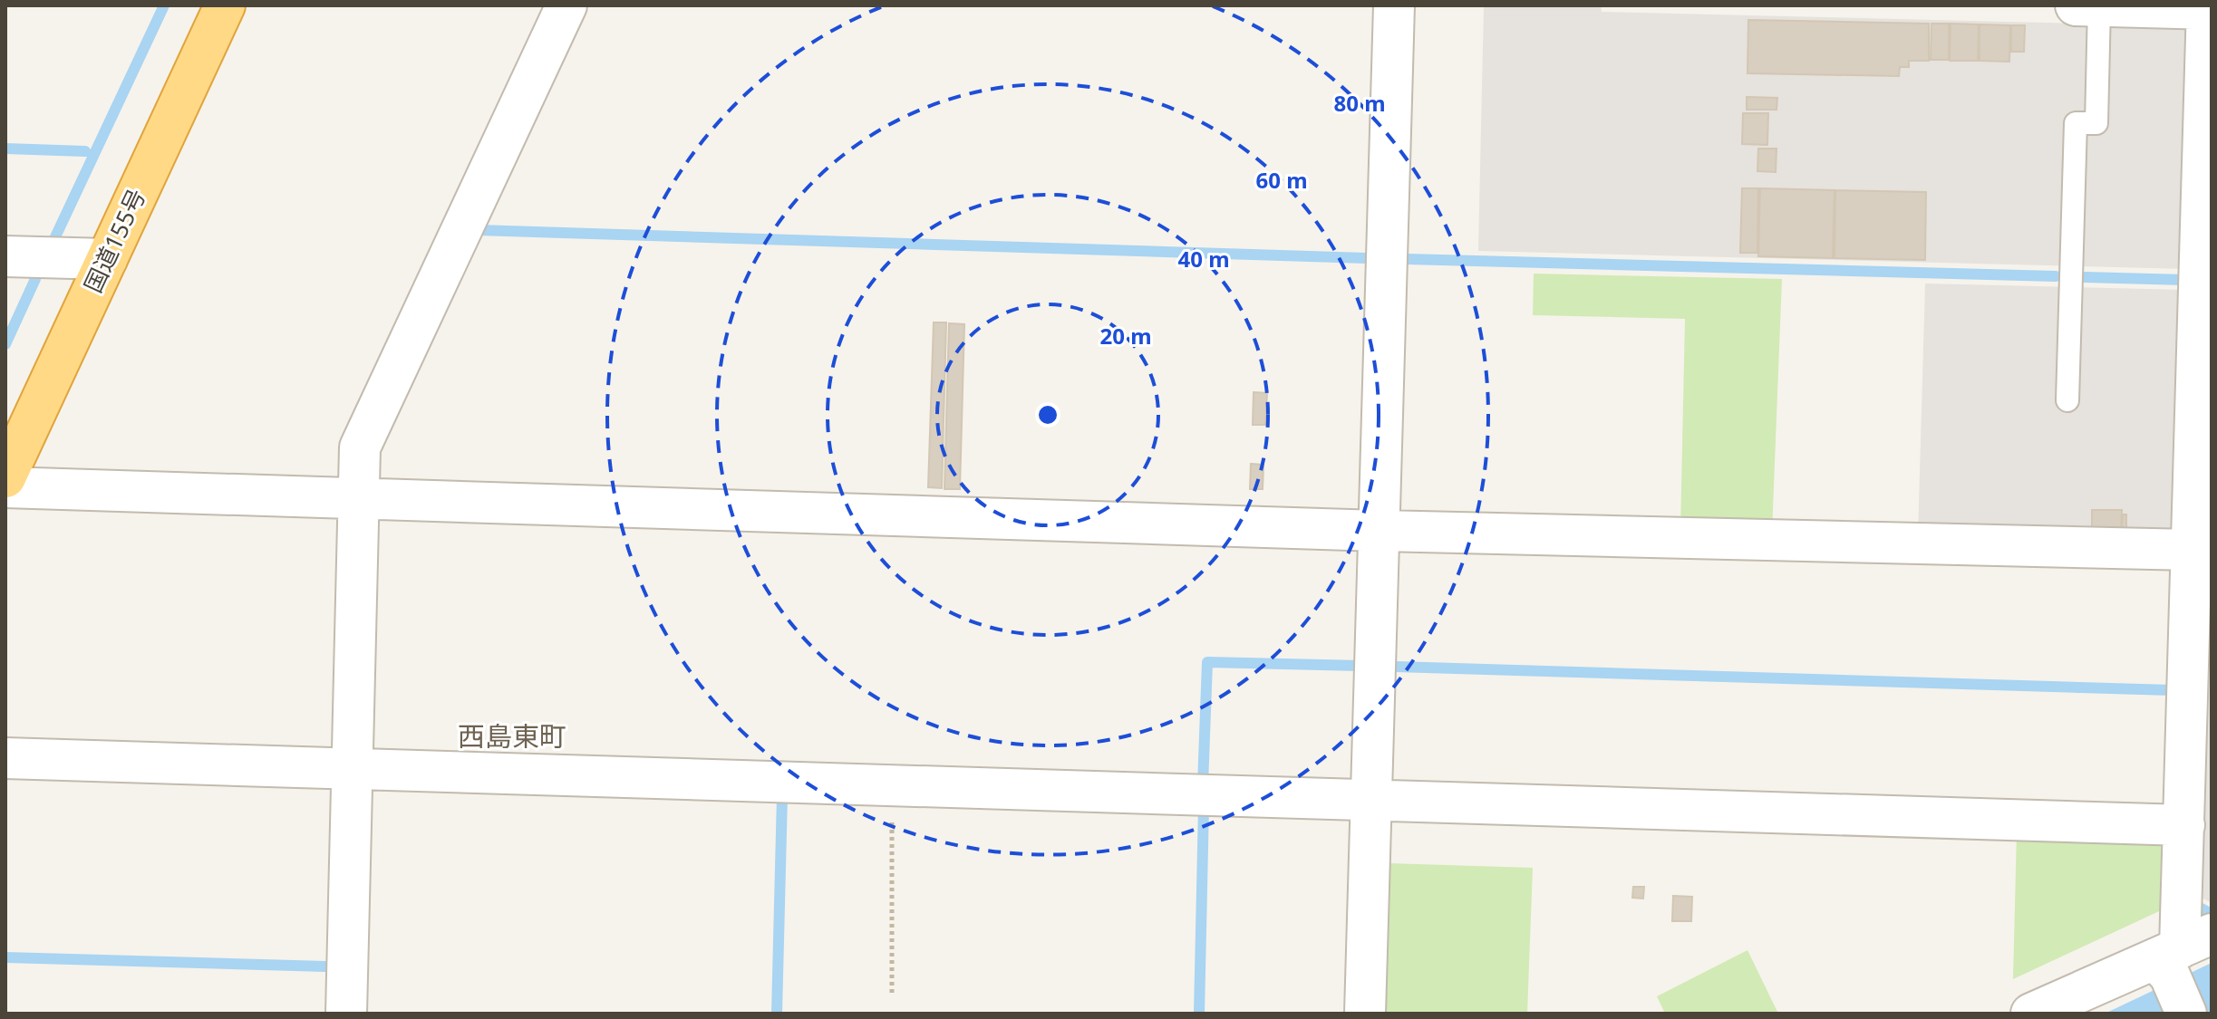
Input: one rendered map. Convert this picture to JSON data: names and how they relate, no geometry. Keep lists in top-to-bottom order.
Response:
{
  "streets": {
    "highway": ["国道155号"]
  },
  "districts": ["西島東町"],
  "rings": [
    "80 m",
    "60 m",
    "40 m",
    "20 m"
  ]
}
